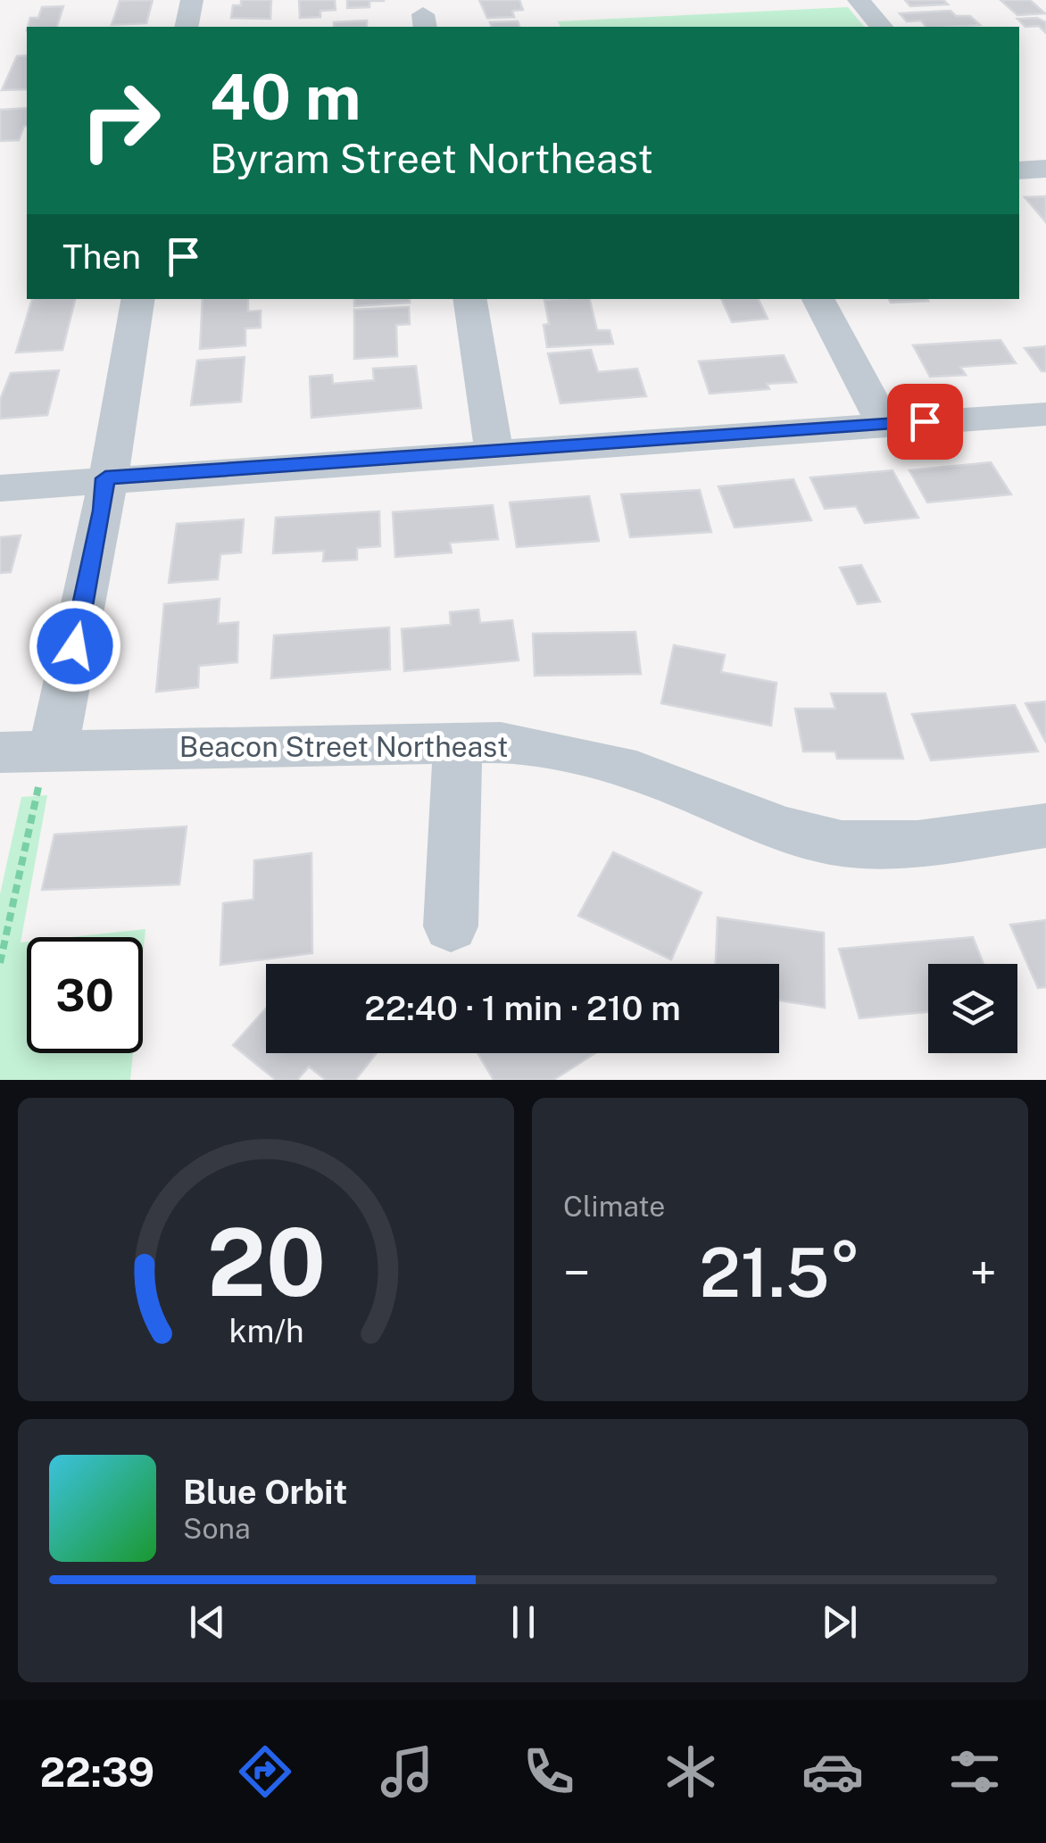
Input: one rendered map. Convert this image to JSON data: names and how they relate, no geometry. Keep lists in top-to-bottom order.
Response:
{
  "streets": {
    "street": ["Beacon Street Northeast"]
  },
  "page": {
    "turn": ["40 m", "Byram Street Northeast"],
    "then": "Then",
    "limit": "30",
    "trip": "22:40 · 1 min · 210 m",
    "tile": "Climate",
    "heat": ["−", "21.5°", "+"],
    "song": ["Blue Orbit", "Sona"],
    "tabs": "22:39",
    "gauge": ["20", "km/h"]
  }
}
